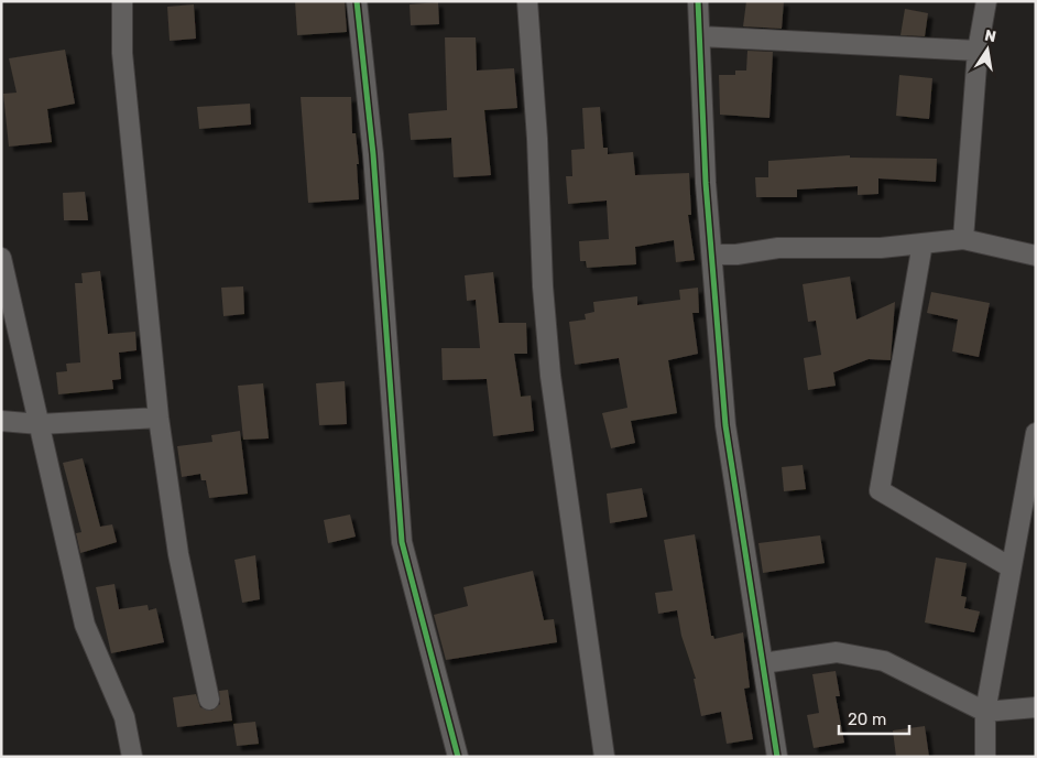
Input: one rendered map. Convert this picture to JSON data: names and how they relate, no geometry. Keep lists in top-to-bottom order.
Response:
{
  "scale_bar": "20 m",
  "north": "top"
}
